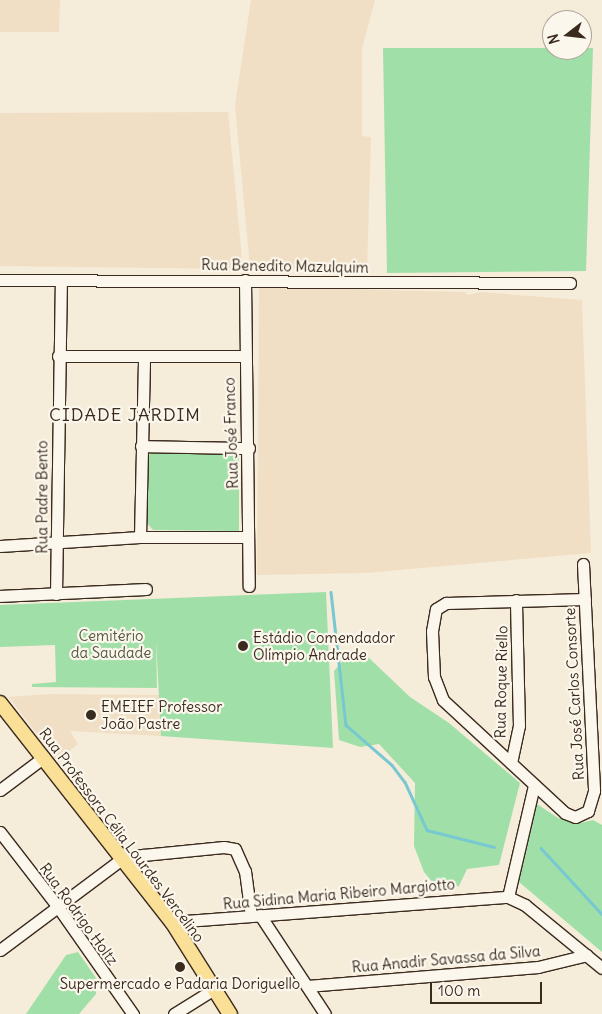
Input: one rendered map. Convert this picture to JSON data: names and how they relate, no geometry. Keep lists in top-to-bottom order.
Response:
{
  "streets": {
    "main road": ["Rua Professora Célia Lourdes Vercelino"],
    "street": [
      "Rua Benedito Mazulquim",
      "Rua José Franco",
      "Rua Padre Bento",
      "Rua Roque Riello",
      "Rua José Carlos Consorte",
      "Rua Sidina Maria Ribeiro Margiotto",
      "Rua Rodrigo Holtz",
      "Rua Anadir Savassa da Silva"
    ]
  },
  "crossings": [
    ["Rua Benedito Mazulquim", "Rua José Franco"],
    ["Rua Benedito Mazulquim", "Rua Padre Bento"],
    ["Rua Professora Célia Lourdes Vercelino", "Rua Sidina Maria Ribeiro Margiotto"]
  ],
  "districts": ["CIDADE JARDIM"],
  "parks": ["Cemitério da Saudade"],
  "places": ["Estádio Comendador Olímpio Andrade", "EMEIEF Professor João Pastre", "Supermercado e Padaria Doriguello"],
  "scale_bar": "100 m",
  "north": "left"
}
